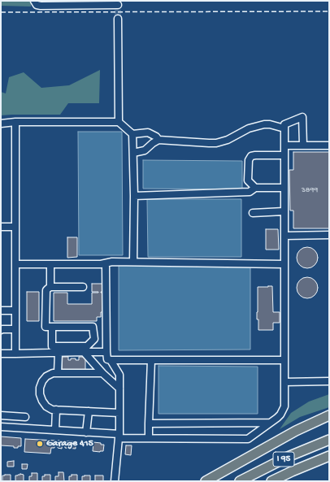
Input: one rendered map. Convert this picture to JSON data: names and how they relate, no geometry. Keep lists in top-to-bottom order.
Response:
{
  "streets": {
    "highway": ["I 95"]
  },
  "places": ["Garage 415"],
  "house_numbers": ["3899"]
}
